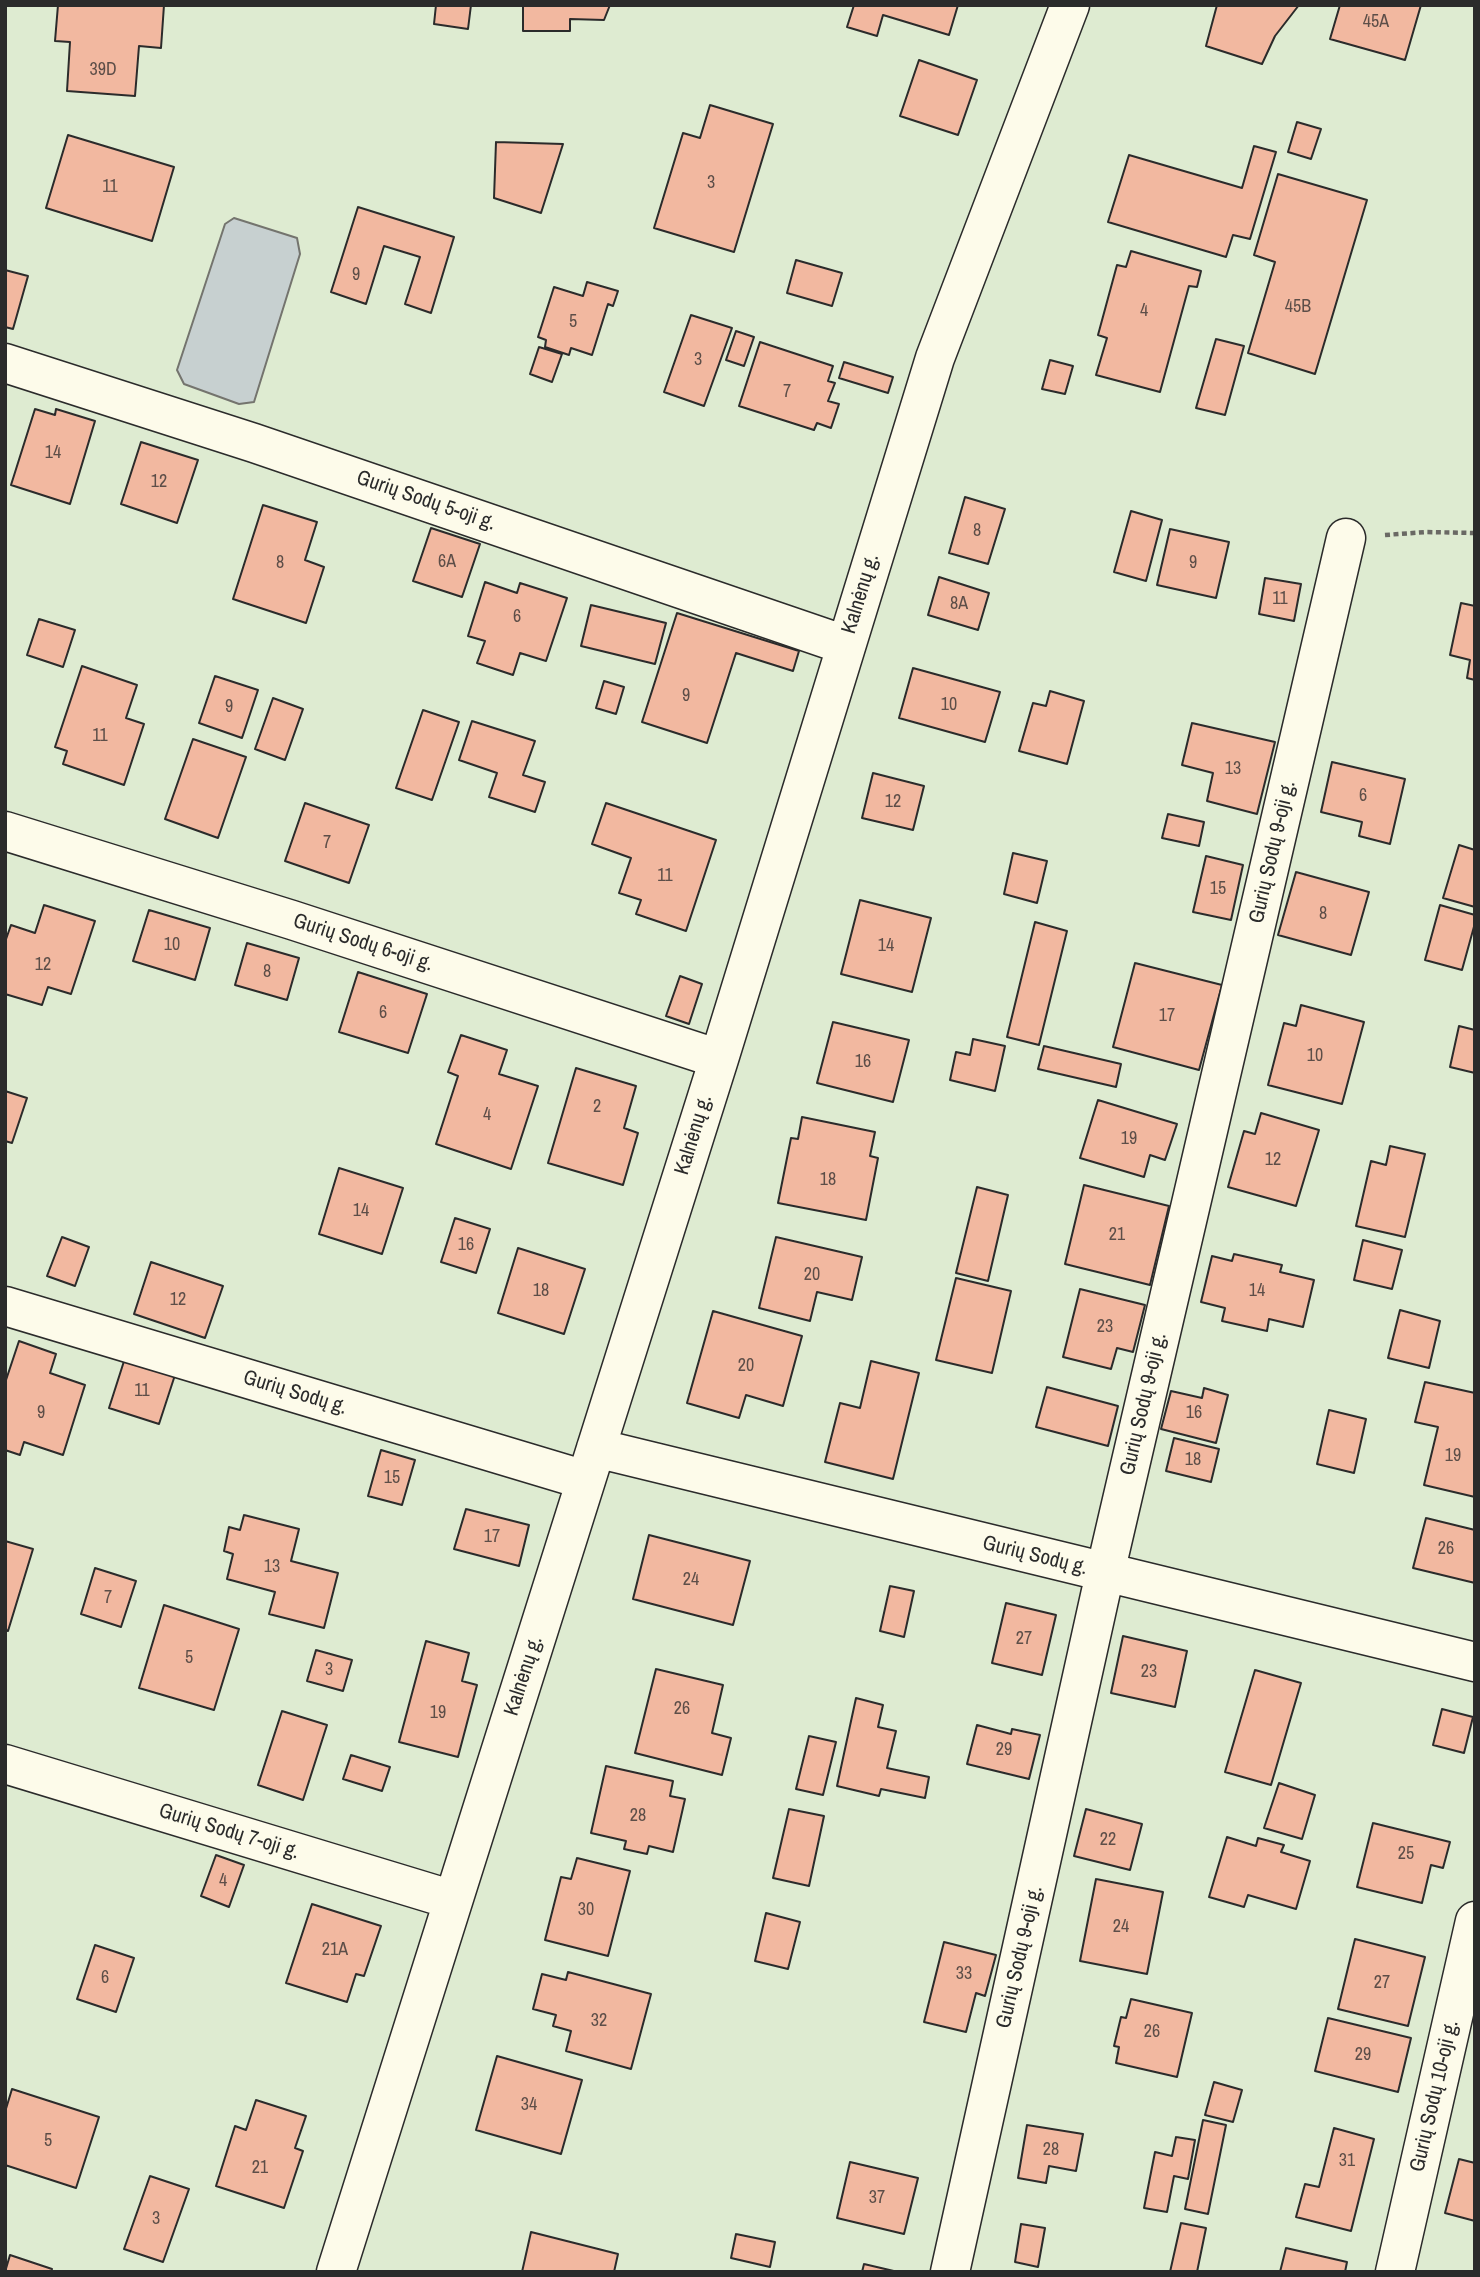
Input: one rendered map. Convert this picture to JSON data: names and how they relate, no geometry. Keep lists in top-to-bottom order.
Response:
{
  "streets": {
    "street": [
      "Gurių Sodų 5-oji g.",
      "Kalnėnų g.",
      "Gurių Sodų 9-oji g.",
      "Gurių Sodų 6-oji g.",
      "Gurių Sodų g.",
      "Gurių Sodų 7-oji g.",
      "Gurių Sodų 10-oji g."
    ]
  },
  "crossings": [
    ["Gurių Sodų 5-oji g.", "Kalnėnų g."],
    ["Kalnėnų g.", "Gurių Sodų 6-oji g."],
    ["Kalnėnų g.", "Gurių Sodų g."],
    ["Kalnėnų g.", "Gurių Sodų 7-oji g."],
    ["Gurių Sodų 9-oji g.", "Gurių Sodų g."]
  ],
  "house_numbers": [
    "45A",
    "39D",
    "3",
    "11",
    "9",
    "45B",
    "4",
    "5",
    "3",
    "7",
    "14",
    "12",
    "8",
    "6A",
    "8",
    "9",
    "11",
    "8A",
    "6",
    "9",
    "10",
    "9",
    "11",
    "13",
    "6",
    "12",
    "7",
    "11",
    "15",
    "8",
    "10",
    "14",
    "12",
    "8",
    "6",
    "17",
    "10",
    "16",
    "2",
    "4",
    "19",
    "12",
    "18",
    "14",
    "21",
    "16",
    "20",
    "18",
    "14",
    "12",
    "23",
    "20",
    "11",
    "9",
    "16",
    "19",
    "18",
    "15",
    "17",
    "26",
    "13",
    "24",
    "7",
    "27",
    "5",
    "3",
    "23",
    "26",
    "19",
    "29",
    "28",
    "22",
    "25",
    "4",
    "30",
    "24",
    "21A",
    "33",
    "6",
    "27",
    "32",
    "26",
    "29",
    "34",
    "5",
    "28",
    "31",
    "21",
    "37",
    "3"
  ]
}
